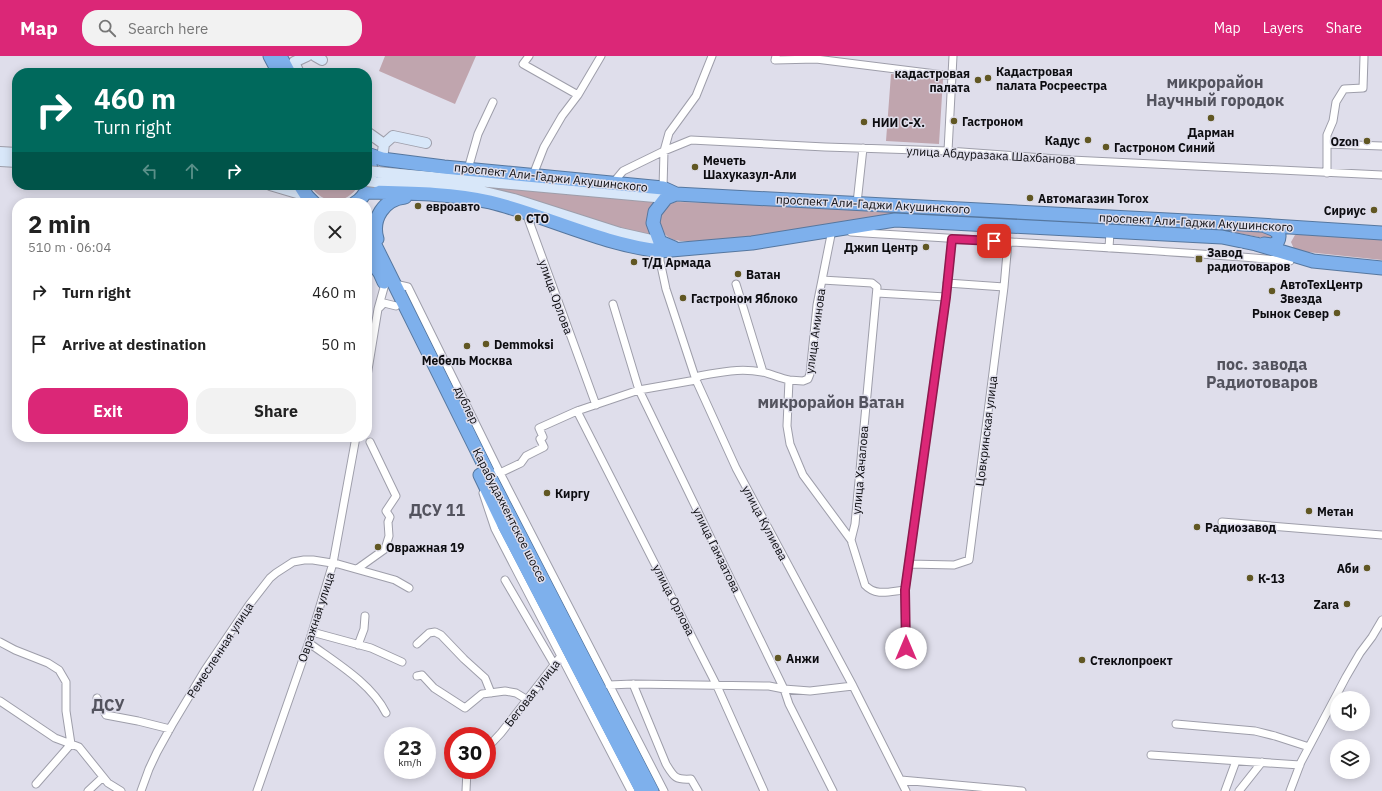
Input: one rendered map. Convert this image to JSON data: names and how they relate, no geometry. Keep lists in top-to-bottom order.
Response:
{
  "streets": {
    "highway": ["проспект Али-Гаджи Акушинского", "Карабудахкентское шоссе"],
    "street": [
      "улица Абдуразака Шахбанова",
      "улица Орлова",
      "улица Аминова",
      "дублер",
      "Цовкринская улица",
      "улица Хачалова",
      "улица Кулиева",
      "улица Гамзатова",
      "Овражная улица",
      "Ремесленная улица",
      "Беговая улица"
    ]
  },
  "crossings": [
    ["улица Абдуразака Шахбанова", "проспект Али-Гаджи Акушинского"],
    ["проспект Али-Гаджи Акушинского", "улица Орлова"],
    ["проспект Али-Гаджи Акушинского", "улица Аминова"],
    ["проспект Али-Гаджи Акушинского", "улица Кулиева"],
    ["улица Аминова", "улица Хачалова"],
    ["дублер", "Карабудахкентское шоссе"],
    ["Овражная улица", "Ремесленная улица"]
  ],
  "districts": [
    "микрорайон Научный городок",
    "пос. завода Радиотоваров",
    "микрорайон Ватан",
    "ДСУ 11",
    "ДСУ"
  ],
  "places": {
    "other": [
      "Кадастровая палата Росреестра",
      "кадастровая палата",
      "Дарман",
      "Гастроном",
      "НИИ С-Х.",
      "Кадус",
      "Ozon",
      "Гастроном Синий",
      "Мечеть Шахуказул-Али",
      "Автомагазин Тогох",
      "евроавто",
      "Сириус",
      "СТО",
      "Джип Центр",
      "Т/Д Армада",
      "Ватан",
      "АвтоТехЦентр Звезда",
      "Гастроном Яблоко",
      "Рынок Север",
      "Demmoksi",
      "Мебель Москва",
      "Киргу",
      "Метан",
      "Радиозавод",
      "Овражная 19",
      "Аби",
      "К-13",
      "Zara",
      "Анжи",
      "Стеклопроект"
    ],
    "transit": ["Завод радиотоваров"]
  },
  "page": {
    "header": "Map",
    "search": "Search here",
    "nav": ["Map", "Layers", "Share"],
    "turn": ["460 m", "Turn right"],
    "heading": ["2 min", "510 m · 06:04"],
    "list": [
      {
        "name": "Turn right",
        "value": "460 m"
      },
      {
        "name": "Arrive at destination",
        "value": "50 m"
      }
    ],
    "buttons": ["Exit", "Share"],
    "speed": "23 km/h",
    "limit": "30"
  }
}
